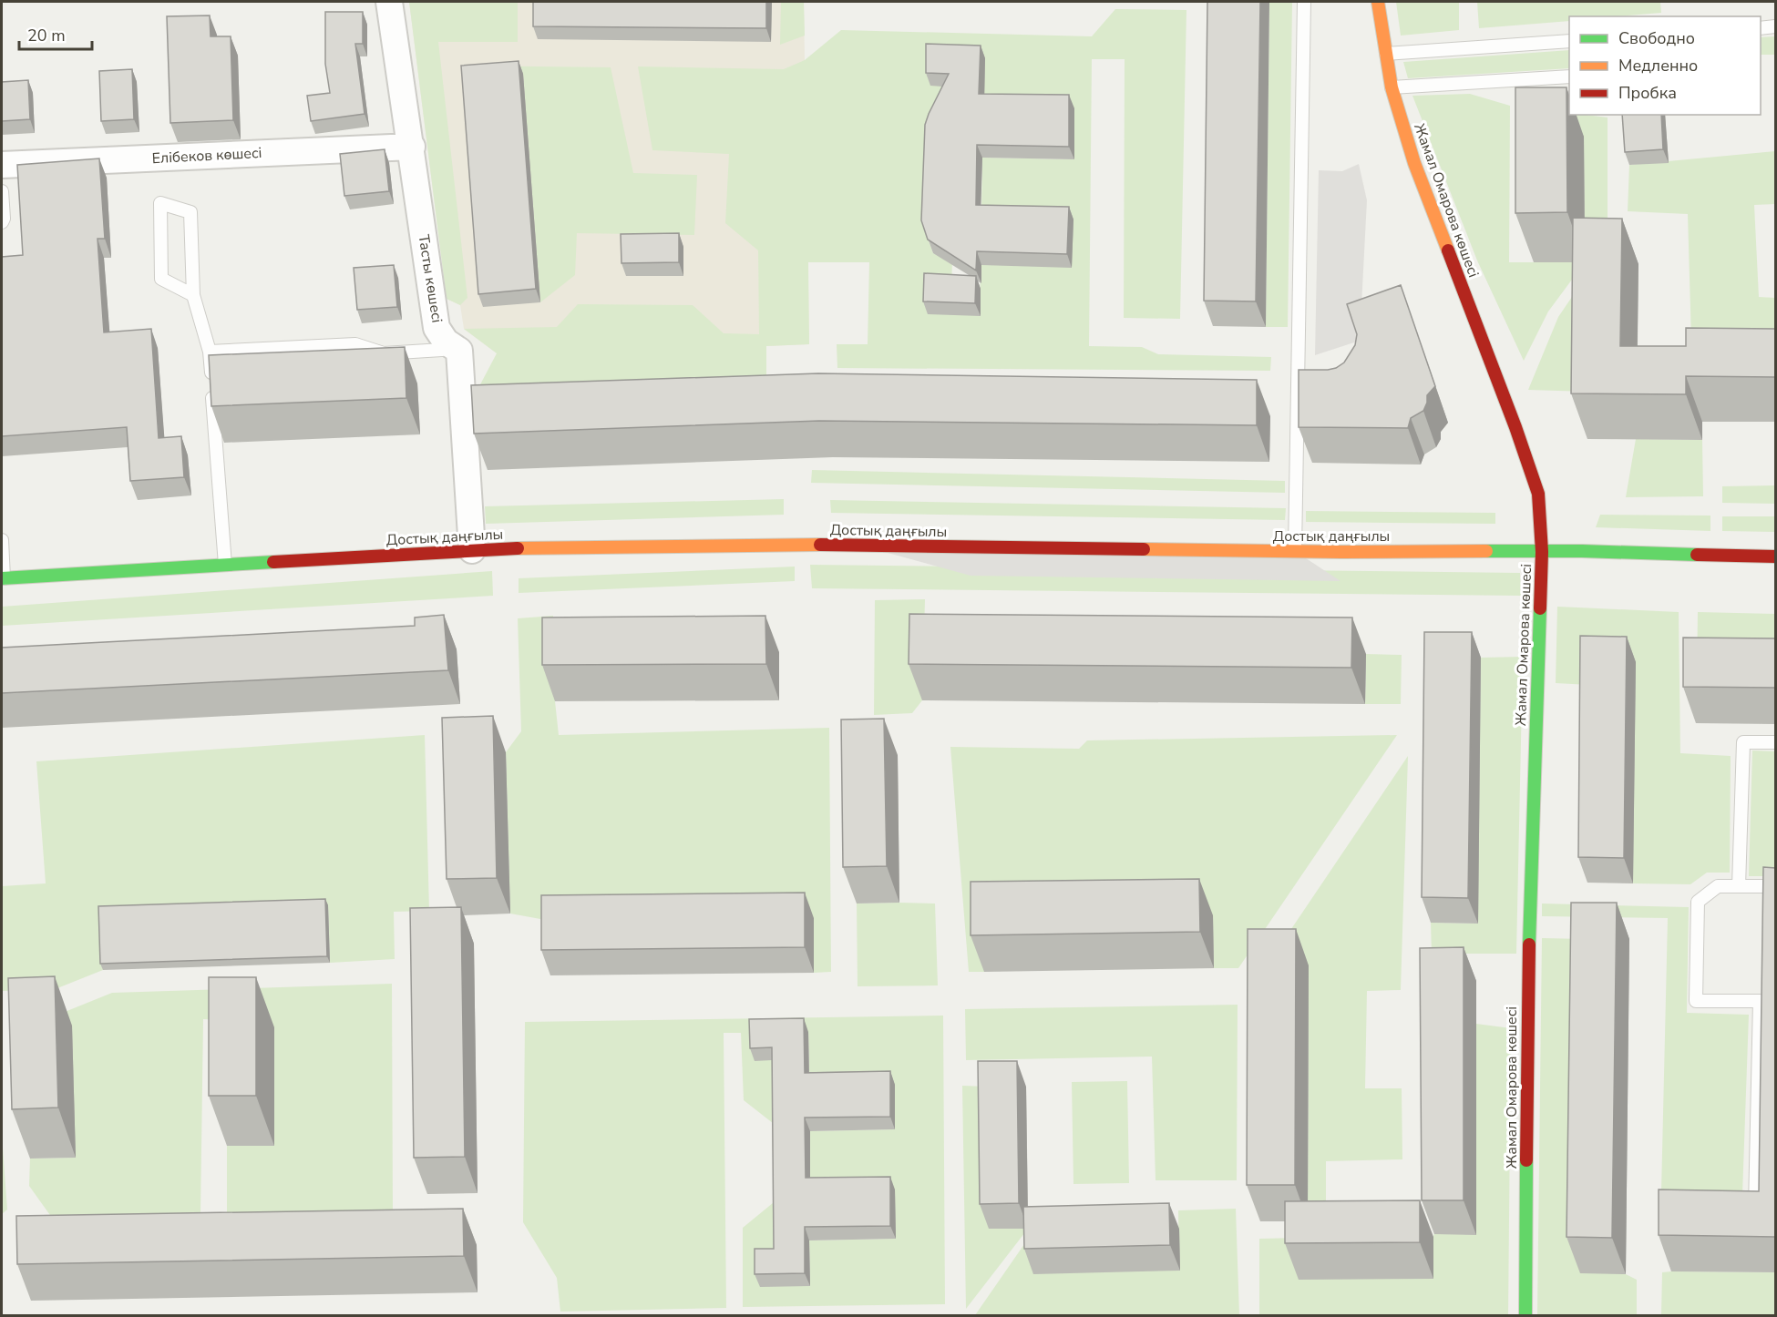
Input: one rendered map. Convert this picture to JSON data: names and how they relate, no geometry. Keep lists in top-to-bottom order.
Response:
{
  "streets": {
    "main road": ["Жамал Омарова көшесі", "Достық даңғылы"],
    "street": ["Елібеков көшесі", "Тасты көшесі"]
  },
  "crossings": [
    ["Елібеков көшесі", "Тасты көшесі"],
    ["Жамал Омарова көшесі", "Достық даңғылы"],
    ["Тасты көшесі", "Достық даңғылы"]
  ],
  "legend": ["Свободно", "Медленно", "Пробка"],
  "scale_bar": "20 m"
}
